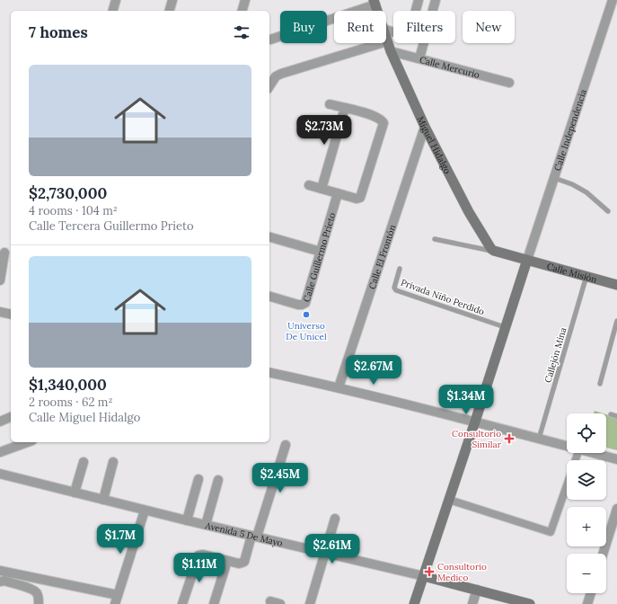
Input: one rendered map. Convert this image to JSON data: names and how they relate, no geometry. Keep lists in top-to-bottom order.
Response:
{
  "streets": {
    "main road": ["Miguel Hidalgo", "Calle Misión", "Avenida 5 De Mayo"],
    "street": [
      "Calle Mercurio",
      "Calle Independencia",
      "Calle Guillermo Prieto",
      "Calle El Frontón"
    ],
    "lane": ["Privada Niño Perdido", "Callejón Mina"]
  },
  "crossings": [
    ["Calle Mercurio", "Miguel Hidalgo"],
    ["Calle Independencia", "Calle Misión"],
    ["Miguel Hidalgo", "Calle El Frontón"],
    ["Calle Misión", "Callejón Mina"]
  ],
  "places": {
    "other": ["Universo De Unicel"],
    "health": ["Consultorio Similar", "Consultorio Medico"]
  },
  "page": {
    "chip": [
      "Buy",
      "Rent",
      "Filters",
      "New"
    ],
    "heading": "7 homes",
    "list": [
      {
        "name": "$2,730,000",
        "note": "4 rooms · 104 m² · Calle Tercera Guillermo Prieto"
      },
      {
        "name": "$1,340,000",
        "note": "2 rooms · 62 m² · Calle Miguel Hidalgo"
      }
    ],
    "price": [
      "$2.73M",
      "$2.67M",
      "$1.34M",
      "$2.45M",
      "$1.7M",
      "$2.61M",
      "$1.11M"
    ],
    "map_buttons": ["+", "−"]
  }
}
